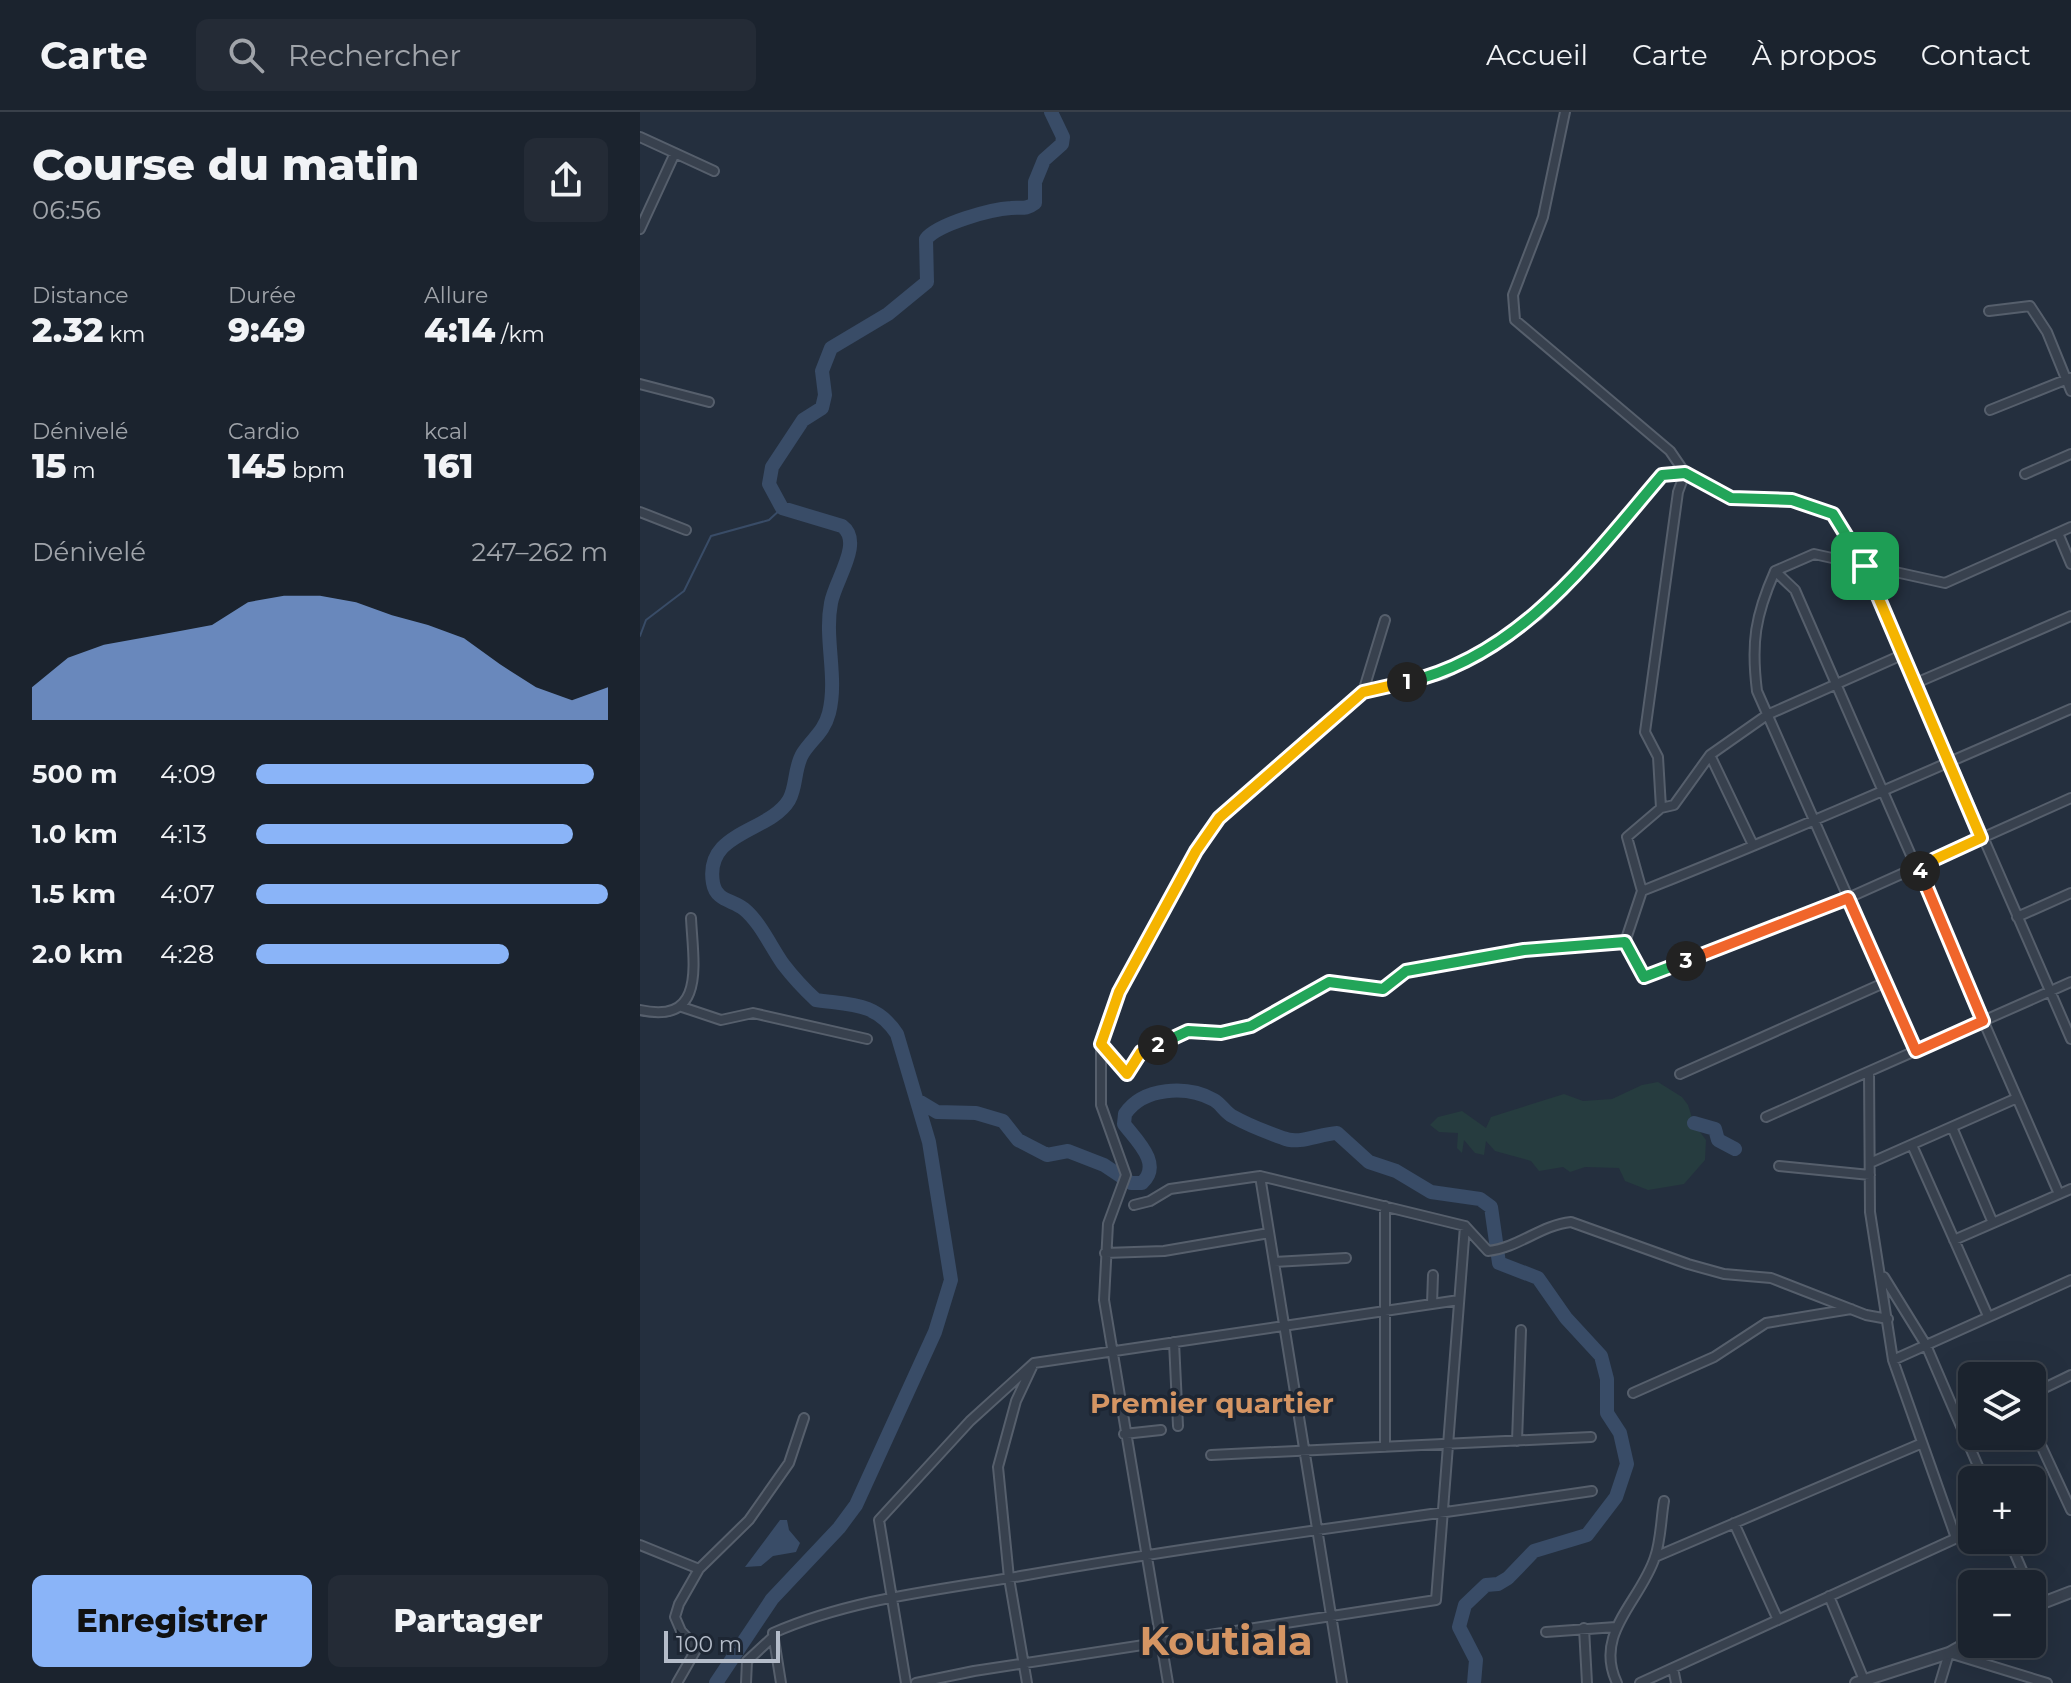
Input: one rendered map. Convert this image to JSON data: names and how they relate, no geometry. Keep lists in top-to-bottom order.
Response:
{
  "districts": ["Premier quartier", "Koutiala"],
  "scale_bar": "100 m",
  "page": {
    "header": "Carte",
    "search": "Rechercher",
    "nav": [
      "Accueil",
      "Carte",
      "À propos",
      "Contact"
    ],
    "heading": ["Course du matin", "06:56"],
    "stats": [
      ["Distance", "2.32 km"],
      ["Durée", "9:49"],
      ["Allure", "4:14 /km"],
      ["Dénivelé", "15 m"],
      ["Cardio", "145 bpm"],
      ["kcal", "161"]
    ],
    "chart": ["Dénivelé", "247–262 m"],
    "pins": [
      "1",
      "4",
      "3",
      "2"
    ],
    "list": [
      {
        "name": "500 m",
        "note": "4:09"
      },
      {
        "name": "1.0 km",
        "note": "4:13"
      },
      {
        "name": "1.5 km",
        "note": "4:07"
      },
      {
        "name": "2.0 km",
        "note": "4:28"
      }
    ],
    "map_buttons": ["+", "−"],
    "buttons": ["Enregistrer", "Partager"],
    "scale": "100 m"
  }
}
